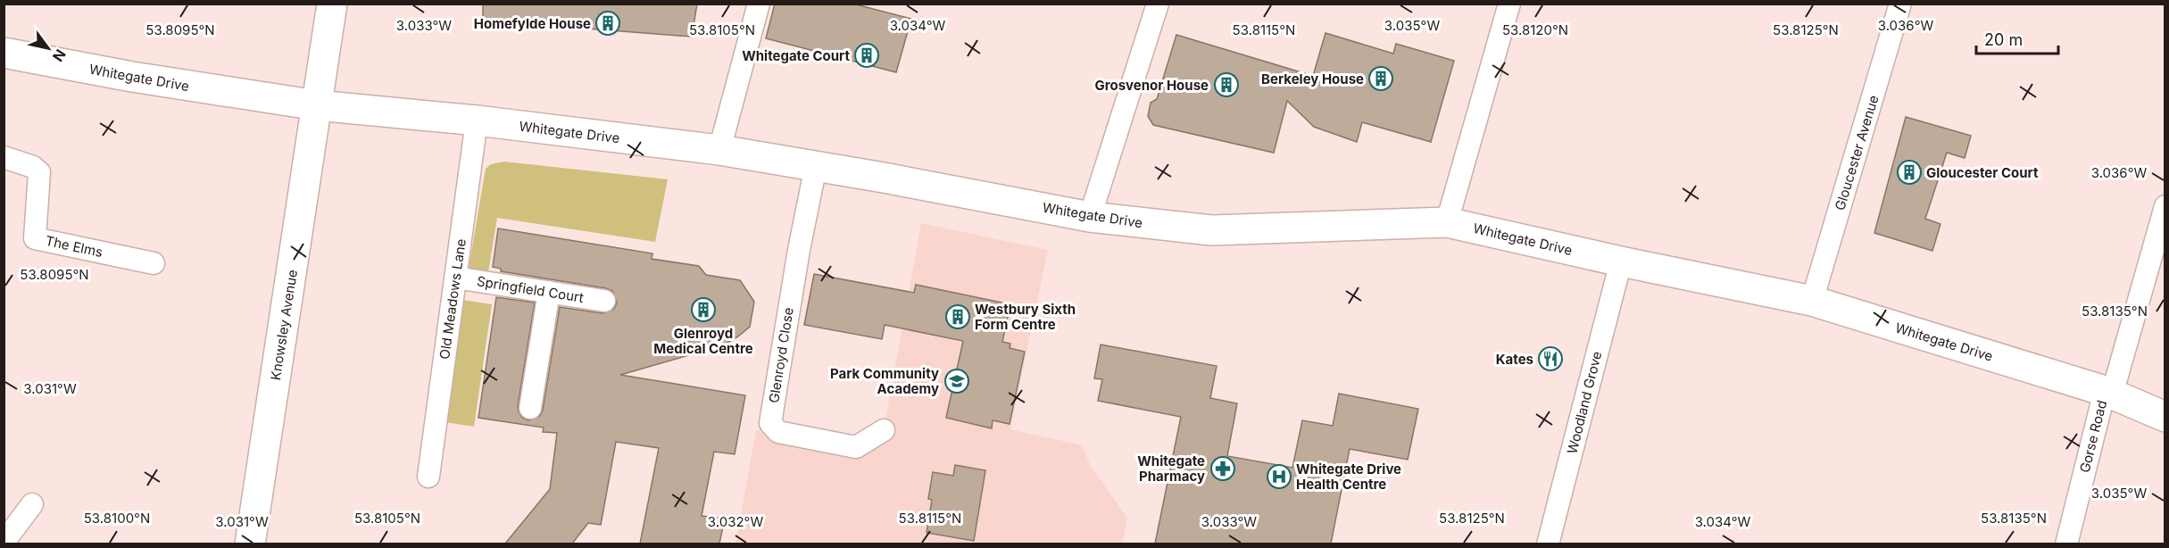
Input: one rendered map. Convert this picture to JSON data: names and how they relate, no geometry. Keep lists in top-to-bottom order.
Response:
{
  "streets": {
    "main road": ["Whitegate Drive", "Knowsley Avenue"],
    "street": [
      "Gloucester Avenue",
      "The Elms",
      "Springfield Court",
      "Old Meadows Lane",
      "Glenroyd Close",
      "Woodland Grove",
      "Gorse Road"
    ]
  },
  "crossings": [
    ["Whitegate Drive", "Gloucester Avenue"],
    ["Whitegate Drive", "Old Meadows Lane"],
    ["Whitegate Drive", "Knowsley Avenue"],
    ["Whitegate Drive", "Glenroyd Close"],
    ["Whitegate Drive", "Woodland Grove"],
    ["Whitegate Drive", "Gorse Road"],
    ["Springfield Court", "Old Meadows Lane"]
  ],
  "places": {
    "building": [
      "Homefylde House",
      "Whitegate Court",
      "Berkeley House",
      "Grosvenor House",
      "Gloucester Court",
      "Glenroyd Medical Centre",
      "Westbury Sixth Form Centre"
    ],
    "restaurant": ["Kates"],
    "school or university": ["Park Community Academy"],
    "pharmacy": ["Whitegate Pharmacy"],
    "hospital": ["Whitegate Drive Health Centre"]
  },
  "scale_bar": "20 m",
  "north": "bottom right",
  "coordinates": [
    "3.033°W",
    "3.036°W",
    "3.034°W",
    "3.035°W",
    "53.8105°N",
    "53.8125°N",
    "53.8095°N",
    "53.8115°N",
    "53.8120°N",
    "53.8135°N",
    "3.031°W",
    "53.8100°N",
    "3.032°W"
  ]
}
